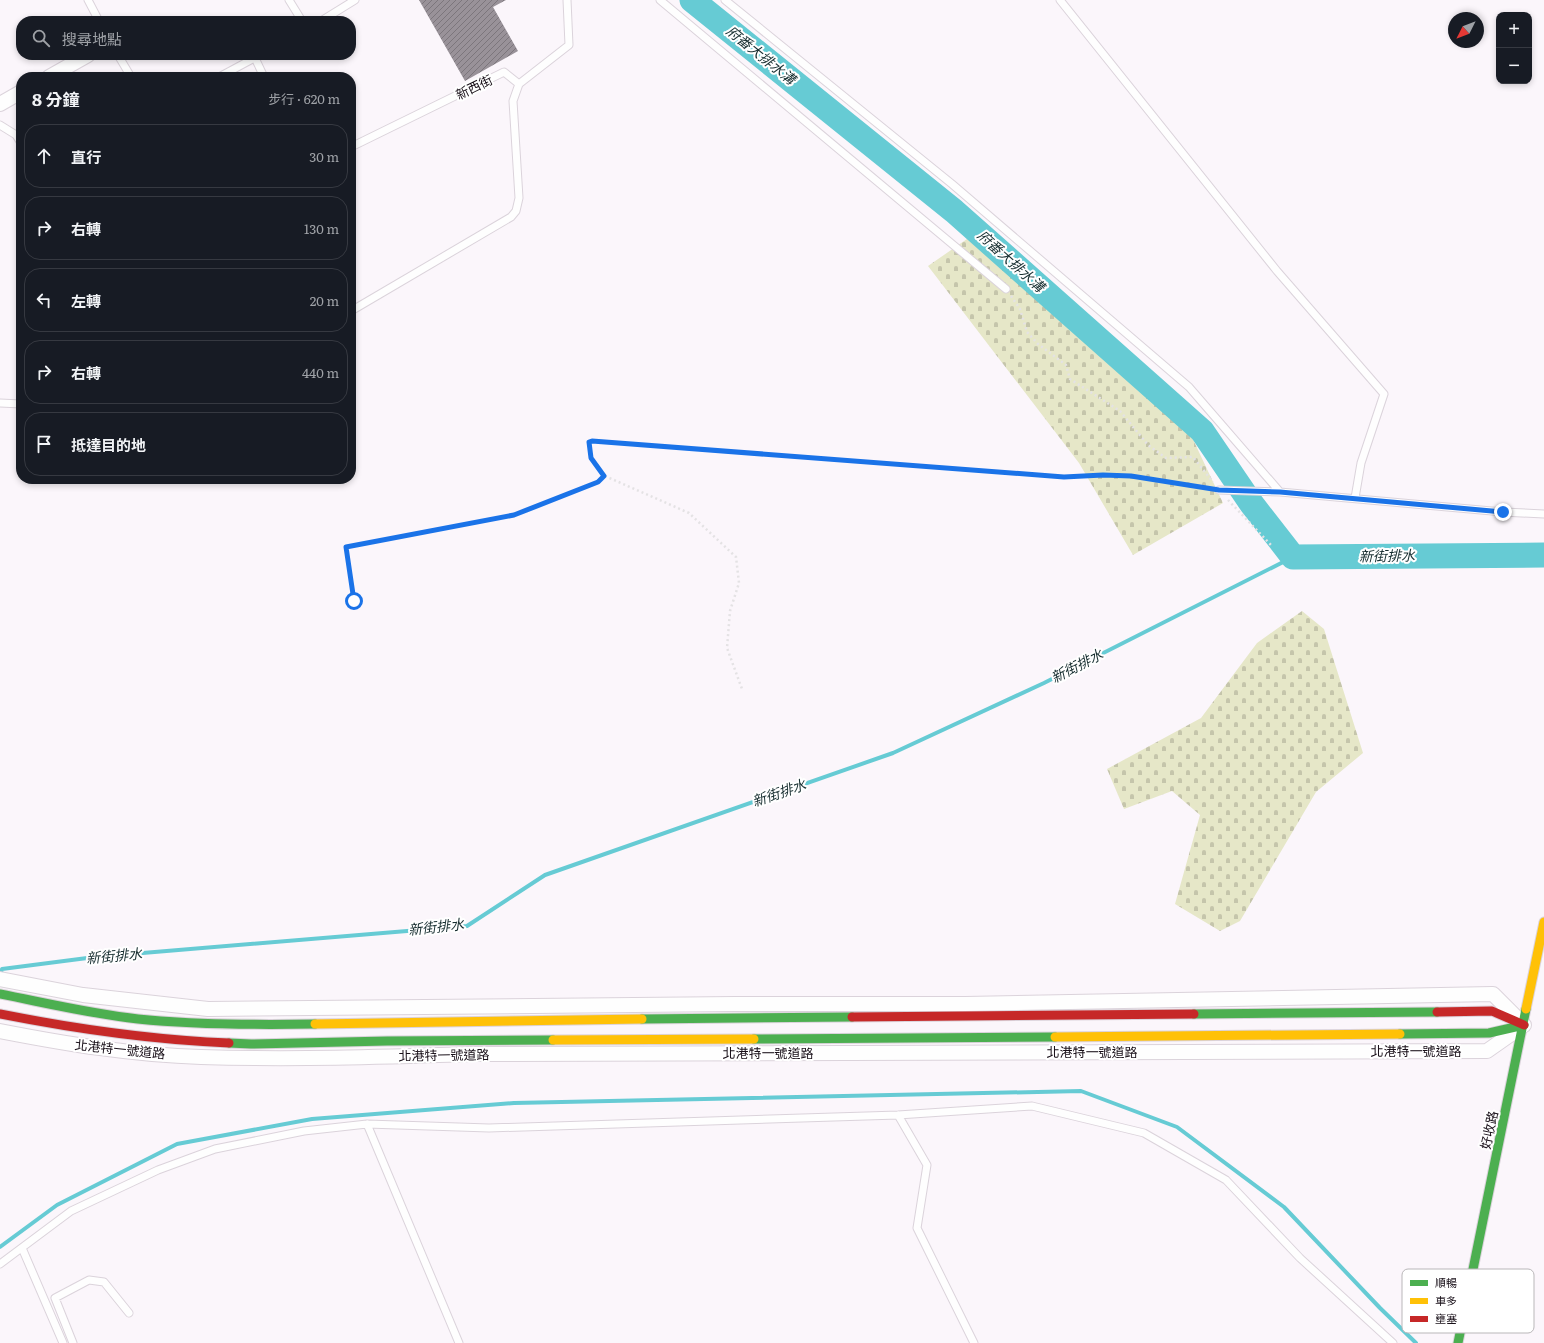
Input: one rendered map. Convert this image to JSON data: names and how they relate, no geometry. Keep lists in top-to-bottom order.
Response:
{
  "streets": {
    "street": ["北港特一號道路", "好收路"],
    "lane": ["新西街"]
  },
  "crossings": [
    ["北港特一號道路", "好收路"]
  ],
  "water": ["府番大排水溝", "新街排水"],
  "legend": ["順暢", "車多", "壅塞"],
  "north": "bottom left",
  "page": {
    "map_buttons": ["+", "−"],
    "search": "搜尋地點",
    "heading": ["8 分鐘", "步行 · 620 m"],
    "list": [
      ["直行", "30 m"],
      ["右轉", "130 m"],
      ["左轉", "20 m"],
      ["右轉", "440 m"],
      "抵達目的地"
    ]
  }
}
